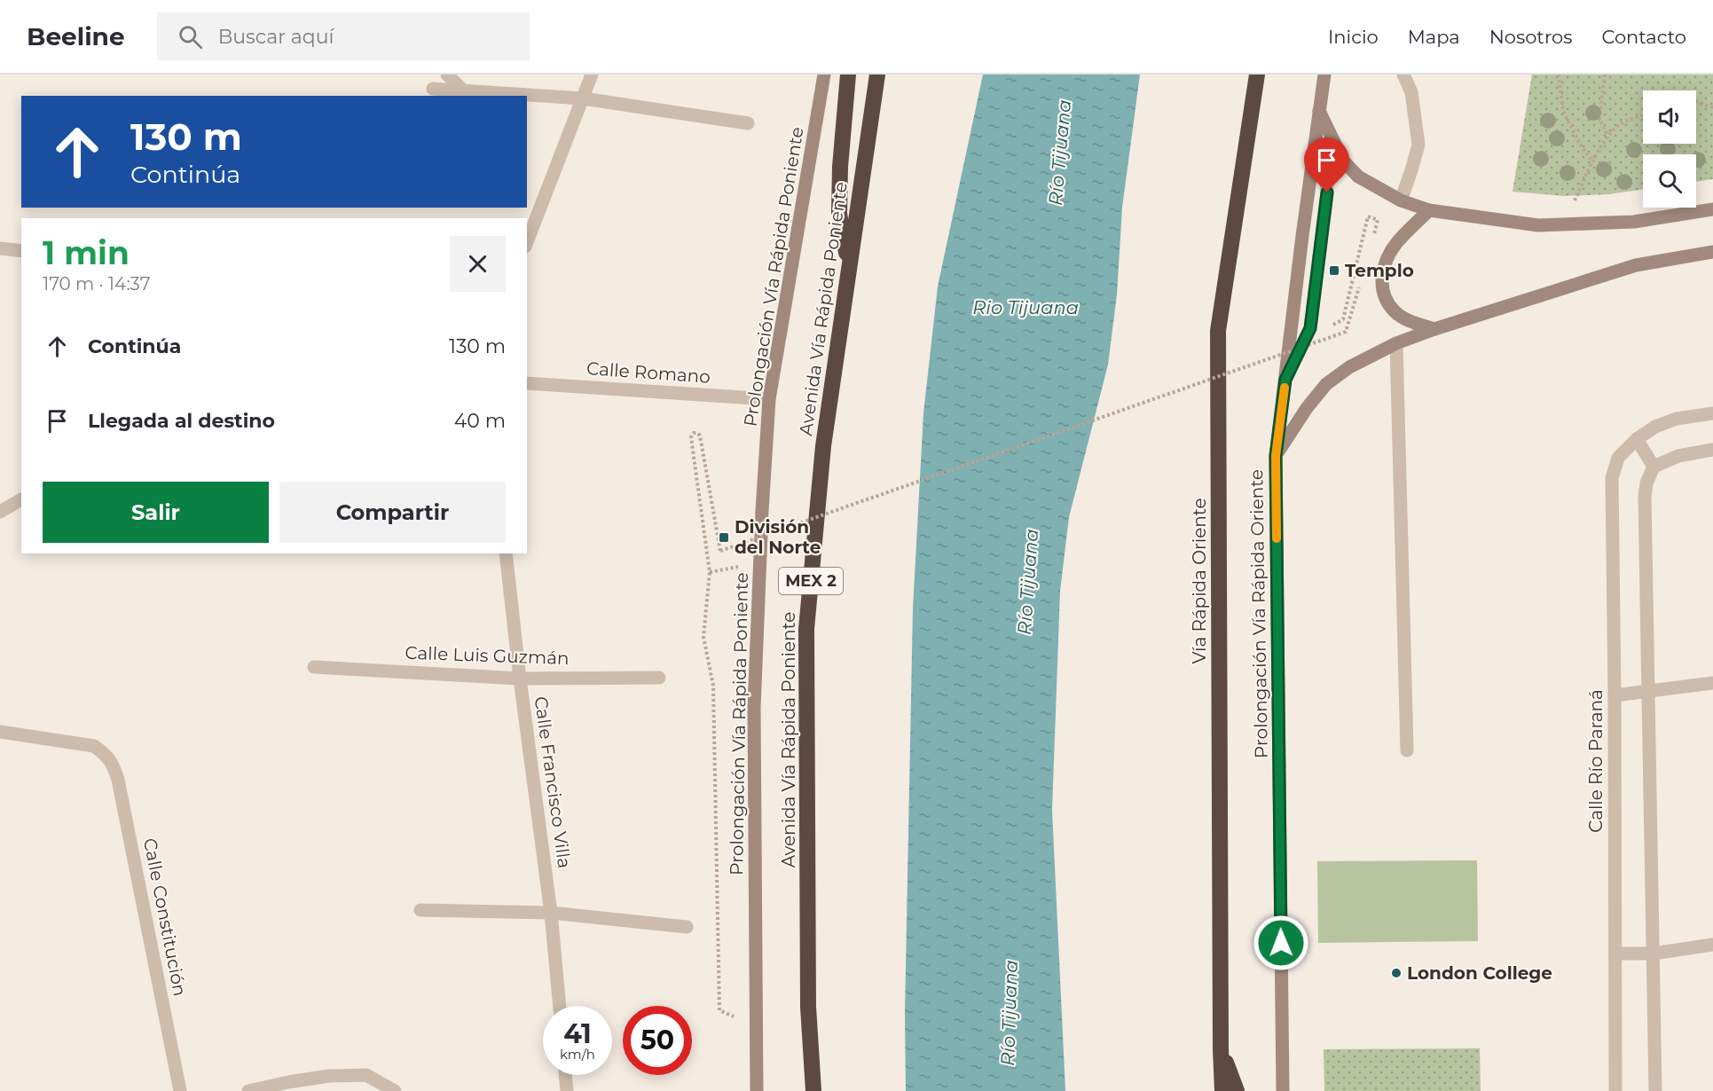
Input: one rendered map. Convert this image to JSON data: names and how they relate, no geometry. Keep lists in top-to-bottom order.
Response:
{
  "streets": {
    "highway": ["Avenida Vía Rápida Poniente", "MEX 2", "Vía Rápida Oriente"],
    "main road": ["Prolongación Vía Rápida Poniente", "Prolongación Vía Rápida Oriente"],
    "street": [
      "Calle Romano",
      "Calle Luis Guzmán",
      "Calle Río Paraná",
      "Calle Francisco Villa",
      "Calle Constitución"
    ]
  },
  "crossings": [
    ["Prolongación Vía Rápida Poniente", "Calle Romano"],
    ["Calle Luis Guzmán", "Calle Francisco Villa"]
  ],
  "water": ["Río Tijuana", "Rio Tijuana"],
  "places": {
    "transit": ["Templo", "División del Norte"],
    "other": ["London College"]
  },
  "page": {
    "header": "Beeline",
    "search": "Buscar aquí",
    "nav": [
      "Inicio",
      "Mapa",
      "Nosotros",
      "Contacto"
    ],
    "turn": ["130 m", "Continúa"],
    "heading": ["1 min", "170 m · 14:37"],
    "list": [
      {
        "name": "Continúa",
        "value": "130 m"
      },
      {
        "name": "Llegada al destino",
        "value": "40 m"
      }
    ],
    "buttons": ["Salir", "Compartir"],
    "speed": "41 km/h",
    "limit": "50"
  }
}
